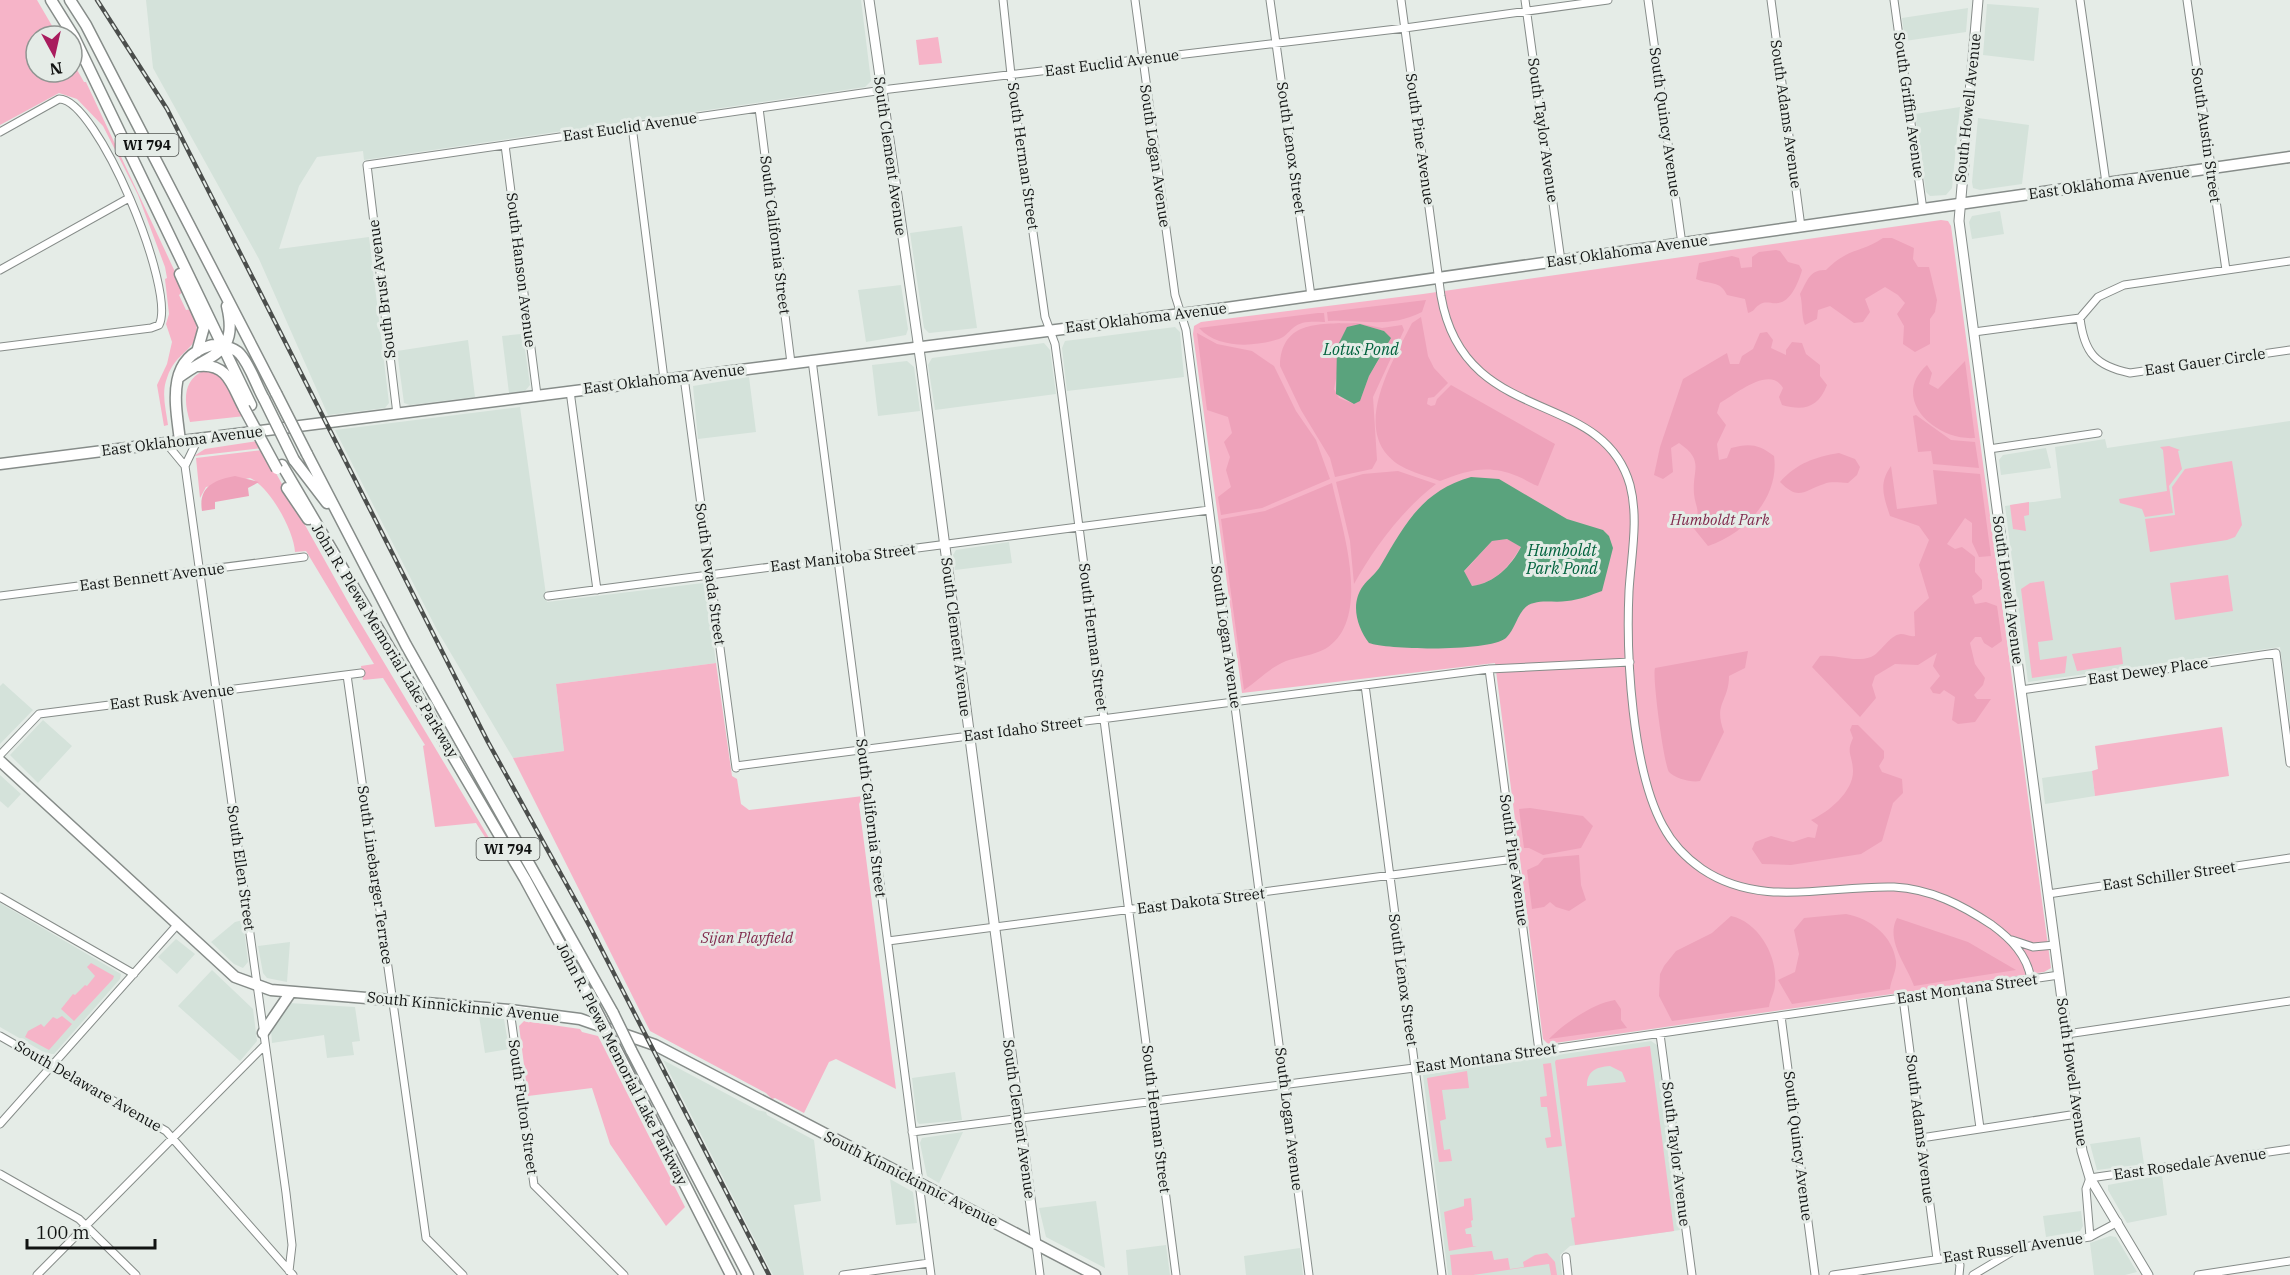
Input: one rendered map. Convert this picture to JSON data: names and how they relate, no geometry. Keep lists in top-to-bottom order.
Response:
{
  "streets": {
    "main road": [
      "WI 794",
      "East Oklahoma Avenue",
      "John R. Plewa Memorial Lake Parkway",
      "South Kinnickinnic Avenue"
    ],
    "street": [
      "East Euclid Avenue",
      "South Griffin Avenue",
      "South Howell Avenue",
      "South Adams Avenue",
      "South Quincy Avenue",
      "South Taylor Avenue",
      "South Austin Street",
      "South Pine Avenue",
      "South Lenox Street",
      "South Clement Avenue",
      "South Herman Street",
      "South Logan Avenue",
      "South California Street",
      "South Hanson Avenue",
      "South Brust Avenue",
      "East Gauer Circle",
      "East Manitoba Street",
      "South Nevada Street",
      "East Bennett Avenue",
      "East Dewey Place",
      "East Rusk Avenue",
      "East Idaho Street",
      "South Ellen Street",
      "South Linebarger Terrace",
      "East Schiller Street",
      "East Dakota Street",
      "East Montana Street",
      "South Delaware Avenue",
      "South Fulton Street",
      "East Rosedale Avenue",
      "East Russell Avenue"
    ]
  },
  "crossings": [
    ["East Euclid Avenue", "South Taylor Avenue"],
    ["East Euclid Avenue", "South Pine Avenue"],
    ["East Euclid Avenue", "South Lenox Street"],
    ["East Euclid Avenue", "South Clement Avenue"],
    ["East Euclid Avenue", "South Herman Street"],
    ["East Euclid Avenue", "South Logan Avenue"],
    ["East Euclid Avenue", "South California Street"],
    ["East Euclid Avenue", "South Hanson Avenue"],
    ["East Euclid Avenue", "South Brust Avenue"],
    ["South Griffin Avenue", "East Oklahoma Avenue"],
    ["South Howell Avenue", "East Oklahoma Avenue"],
    ["South Howell Avenue", "East Dewey Place"],
    ["South Howell Avenue", "East Schiller Street"],
    ["South Howell Avenue", "East Montana Street"],
    ["South Howell Avenue", "East Rosedale Avenue"],
    ["South Howell Avenue", "East Russell Avenue"],
    ["South Adams Avenue", "East Oklahoma Avenue"],
    ["South Adams Avenue", "East Montana Street"],
    ["South Adams Avenue", "East Russell Avenue"],
    ["South Quincy Avenue", "East Oklahoma Avenue"],
    ["South Quincy Avenue", "East Montana Street"],
    ["South Taylor Avenue", "East Oklahoma Avenue"],
    ["South Taylor Avenue", "East Montana Street"],
    ["South Austin Street", "East Oklahoma Avenue"],
    ["South Pine Avenue", "East Oklahoma Avenue"],
    ["South Pine Avenue", "East Idaho Street"],
    ["South Pine Avenue", "East Dakota Street"],
    ["South Pine Avenue", "East Montana Street"],
    ["South Lenox Street", "East Oklahoma Avenue"],
    ["South Lenox Street", "East Idaho Street"],
    ["South Lenox Street", "East Dakota Street"],
    ["South Lenox Street", "East Montana Street"],
    ["South Clement Avenue", "East Oklahoma Avenue"],
    ["South Clement Avenue", "East Manitoba Street"],
    ["South Clement Avenue", "East Idaho Street"],
    ["South Clement Avenue", "East Dakota Street"],
    ["South Clement Avenue", "East Montana Street"],
    ["South Clement Avenue", "South Kinnickinnic Avenue"],
    ["South Herman Street", "East Oklahoma Avenue"],
    ["South Herman Street", "East Manitoba Street"],
    ["South Herman Street", "East Idaho Street"],
    ["South Herman Street", "East Dakota Street"],
    ["South Herman Street", "East Montana Street"],
    ["South Logan Avenue", "East Oklahoma Avenue"],
    ["South Logan Avenue", "East Manitoba Street"],
    ["South Logan Avenue", "East Idaho Street"],
    ["South Logan Avenue", "East Dakota Street"],
    ["South Logan Avenue", "East Montana Street"],
    ["East Oklahoma Avenue", "South California Street"],
    ["East Oklahoma Avenue", "South Hanson Avenue"],
    ["East Oklahoma Avenue", "South Brust Avenue"],
    ["East Oklahoma Avenue", "South Nevada Street"],
    ["South California Street", "East Manitoba Street"],
    ["South California Street", "East Idaho Street"],
    ["South California Street", "East Dakota Street"],
    ["South California Street", "East Montana Street"],
    ["South California Street", "South Kinnickinnic Avenue"],
    ["East Manitoba Street", "South Nevada Street"],
    ["South Nevada Street", "East Idaho Street"],
    ["East Bennett Avenue", "South Ellen Street"],
    ["East Rusk Avenue", "South Ellen Street"],
    ["East Rusk Avenue", "South Linebarger Terrace"],
    ["South Ellen Street", "South Kinnickinnic Avenue"],
    ["South Ellen Street", "South Delaware Avenue"],
    ["South Linebarger Terrace", "South Kinnickinnic Avenue"],
    ["South Kinnickinnic Avenue", "South Fulton Street"]
  ],
  "water": ["Lotus Pond", "Humboldt Park Pond"],
  "parks": ["Humboldt Park", "Sijan Playfield"],
  "scale_bar": "100 m",
  "north": "bottom"
}
